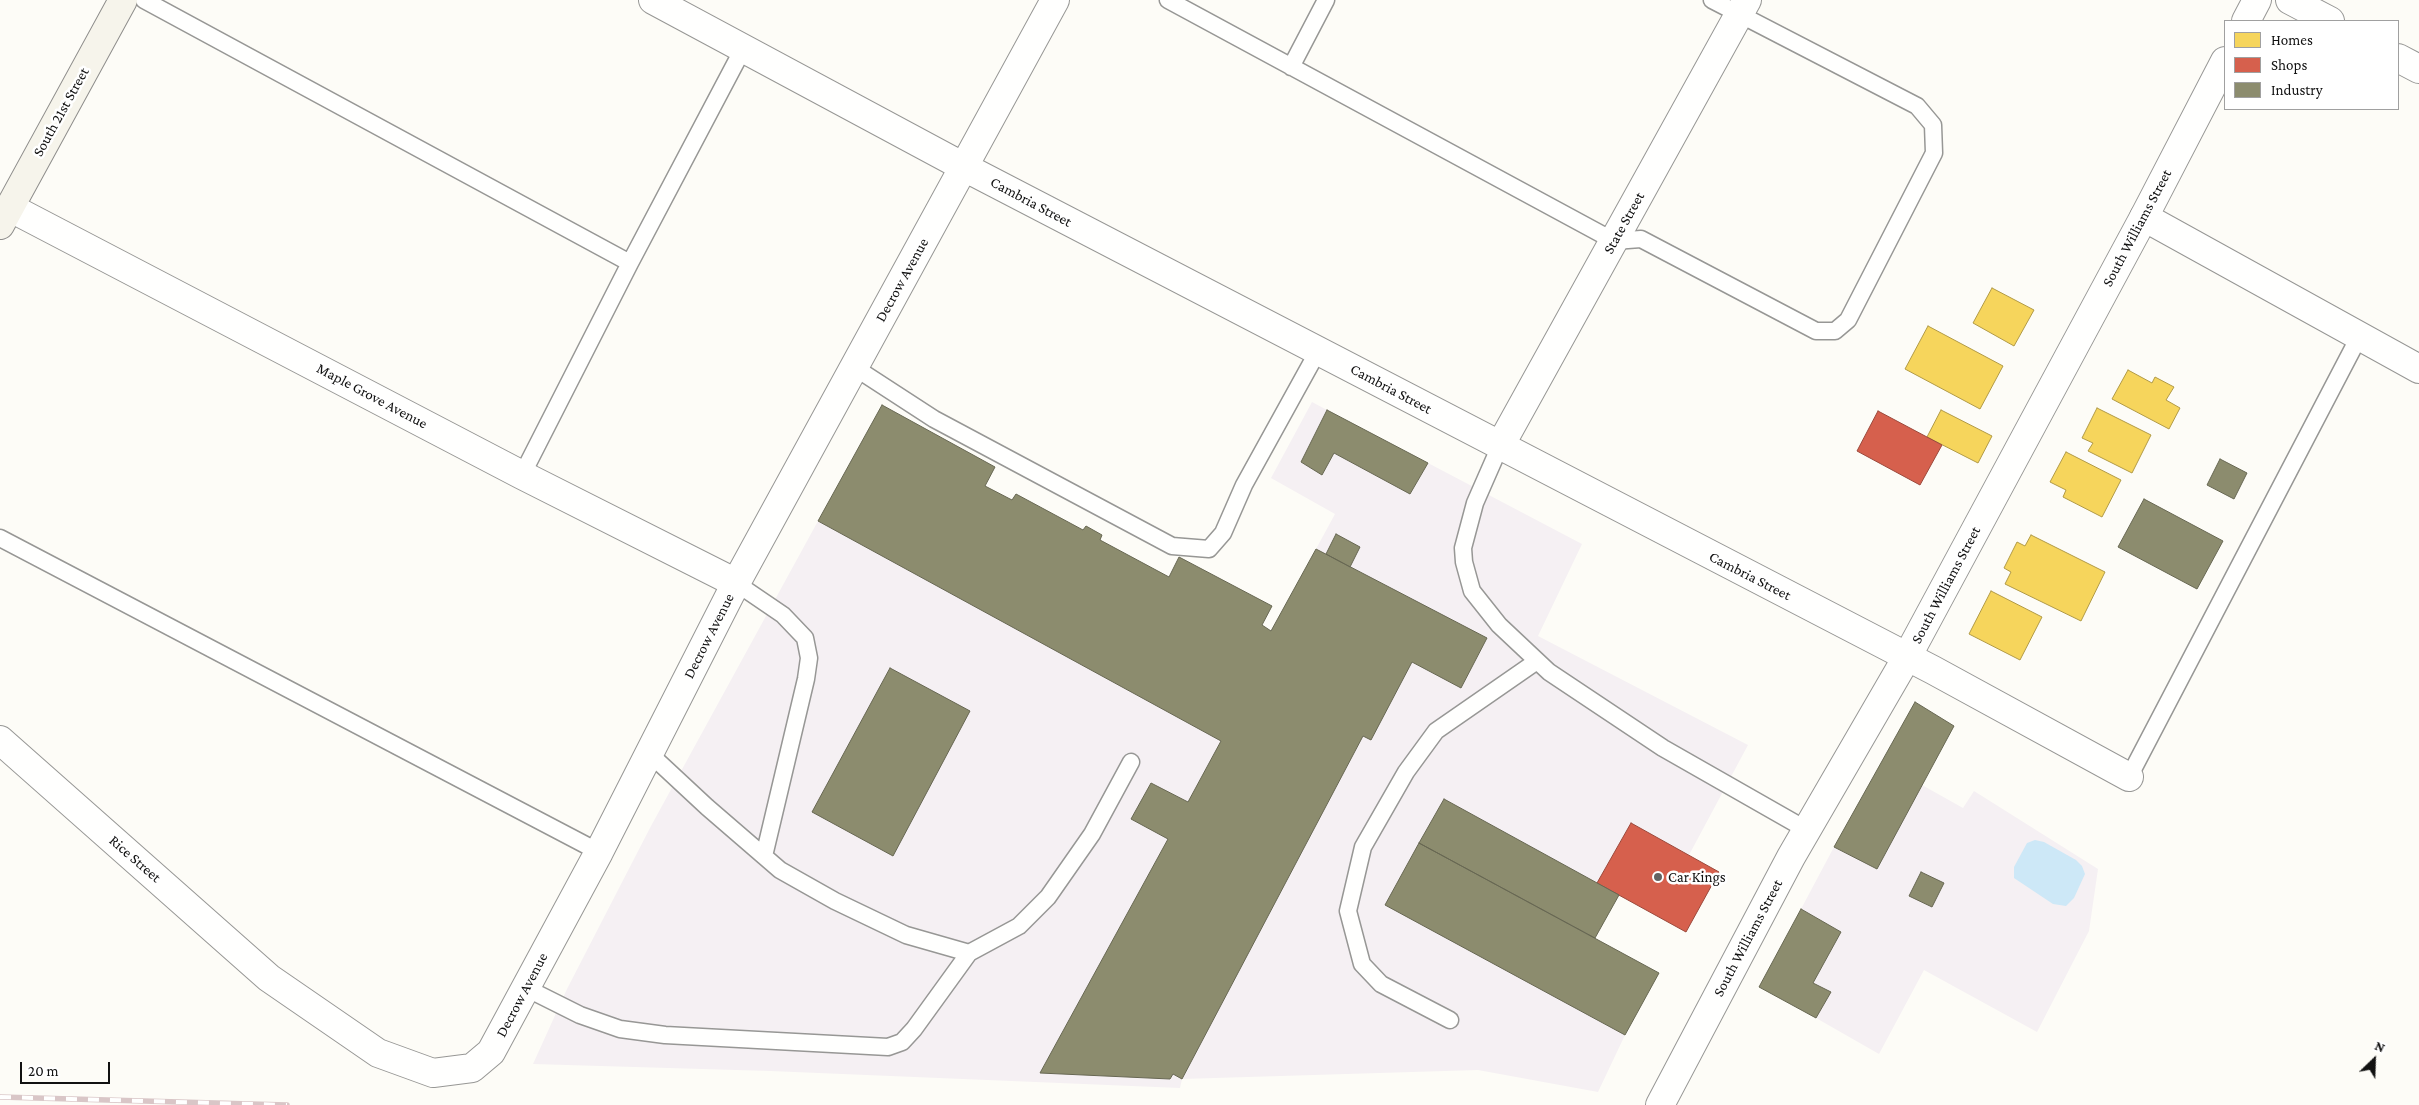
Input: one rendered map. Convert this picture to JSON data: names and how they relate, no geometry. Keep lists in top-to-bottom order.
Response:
{
  "streets": {
    "main road": ["South 21st Street"],
    "street": [
      "Cambria Street",
      "State Street",
      "South Williams Street",
      "Decrow Avenue",
      "Maple Grove Avenue",
      "Rice Street"
    ]
  },
  "crossings": [
    ["South 21st Street", "Maple Grove Avenue"],
    ["Cambria Street", "State Street"],
    ["Cambria Street", "South Williams Street"],
    ["Cambria Street", "Decrow Avenue"],
    ["Decrow Avenue", "Maple Grove Avenue"],
    ["Decrow Avenue", "Rice Street"]
  ],
  "places": ["Car Kings"],
  "legend": ["Homes", "Shops", "Industry"],
  "scale_bar": "20 m",
  "north": "top right"
}
